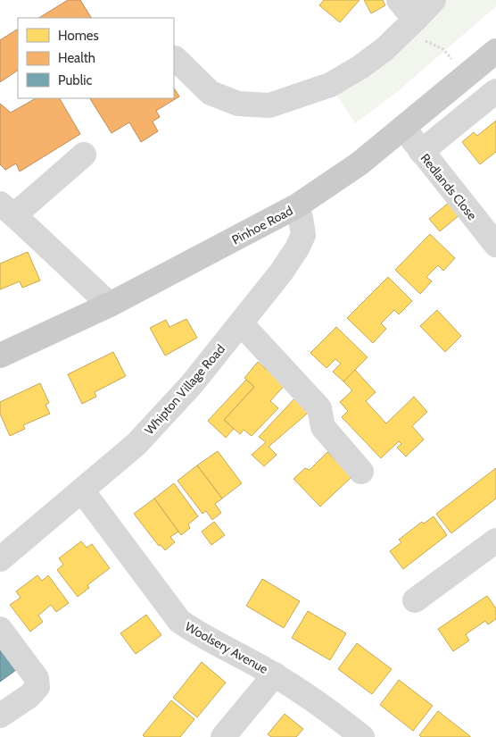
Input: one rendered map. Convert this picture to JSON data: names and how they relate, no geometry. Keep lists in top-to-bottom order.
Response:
{
  "streets": {
    "main road": ["Pinhoe Road"],
    "street": ["Redlands Close", "Whipton Village Road", "Woolsery Avenue"]
  },
  "crossings": [
    ["Redlands Close", "Pinhoe Road"],
    ["Pinhoe Road", "Whipton Village Road"],
    ["Whipton Village Road", "Woolsery Avenue"]
  ],
  "legend": ["Homes", "Health", "Public"]
}
